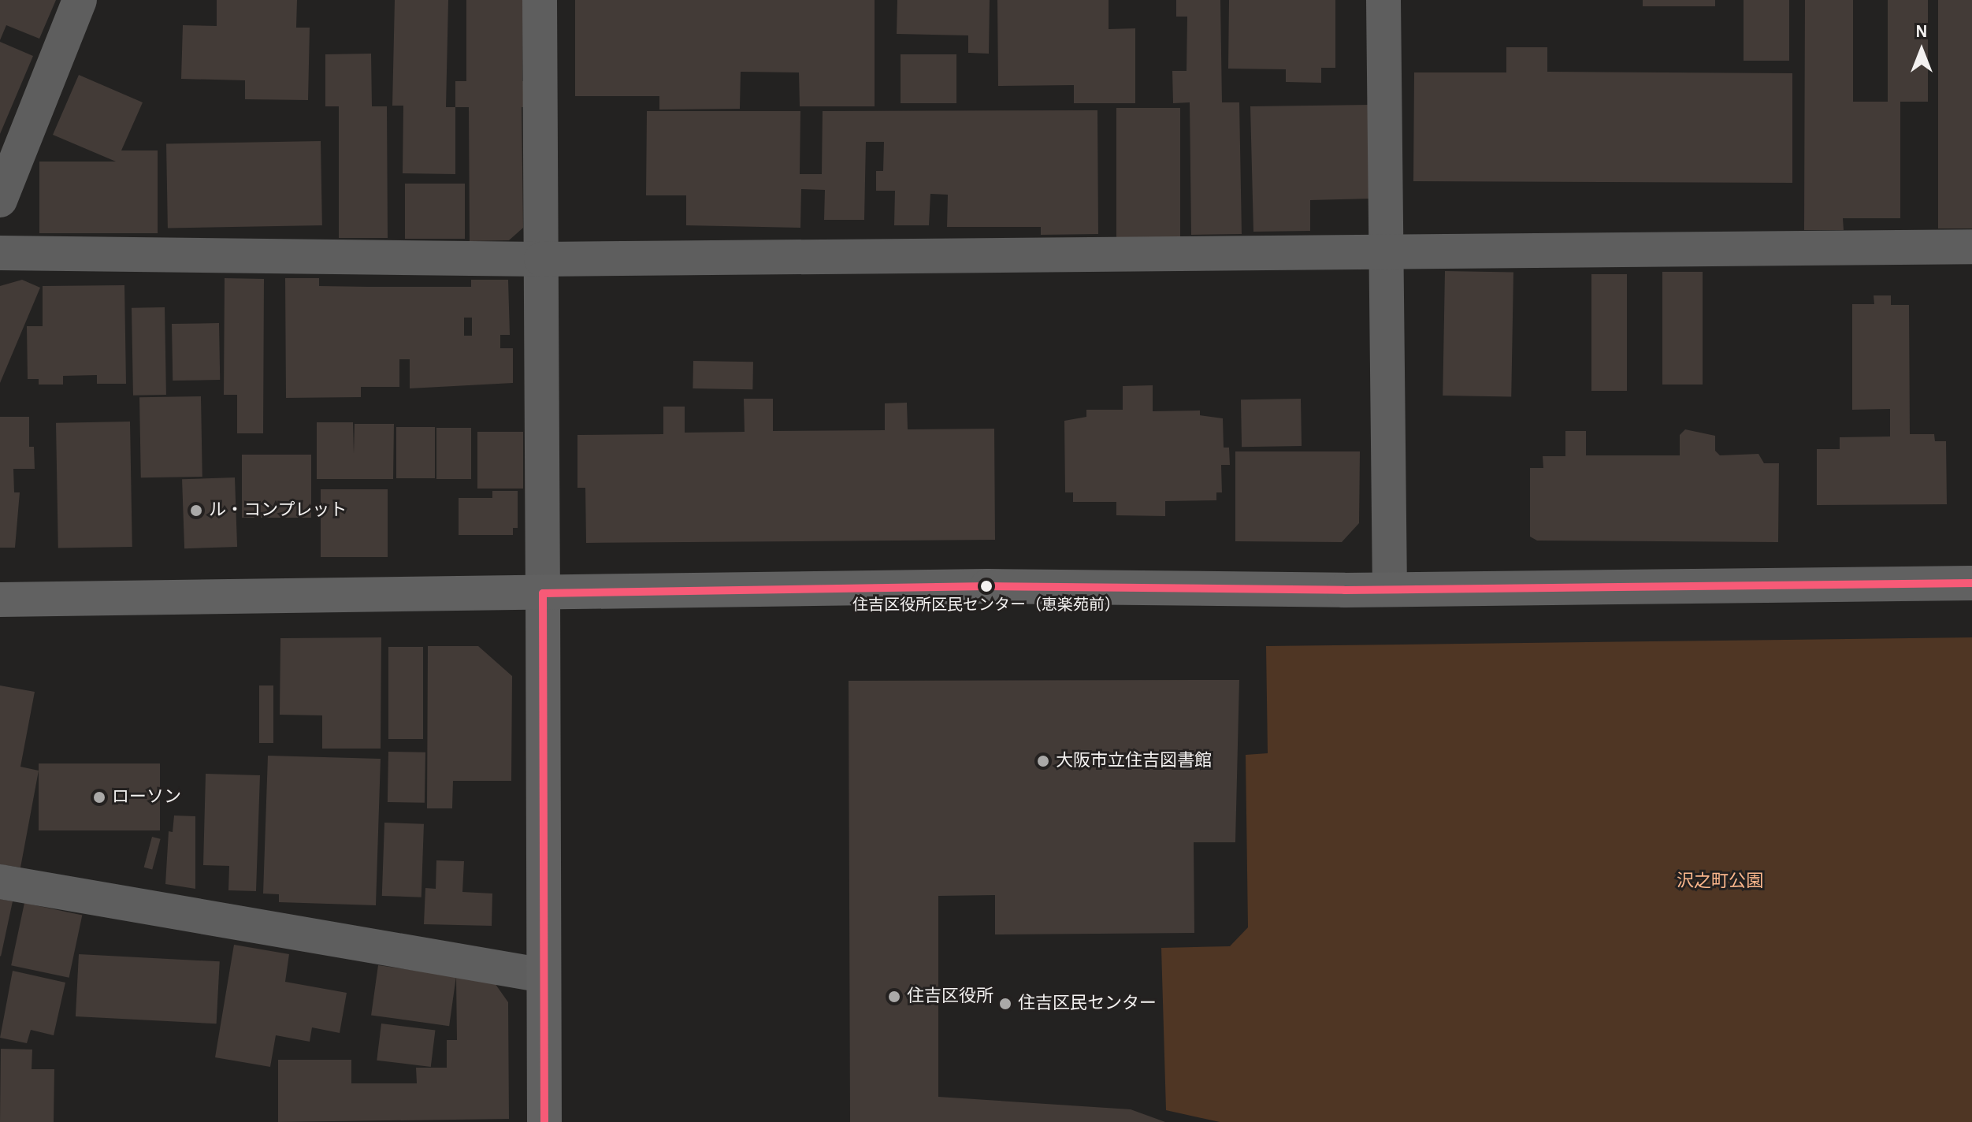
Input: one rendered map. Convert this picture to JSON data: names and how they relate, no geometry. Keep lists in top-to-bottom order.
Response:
{
  "parks": ["沢之町公園"],
  "places": [
    "ル・コンプレット",
    "住吉区役所区民センター（恵楽苑前）",
    "大阪市立住吉図書館",
    "ローソン",
    "住吉区役所",
    "住吉区民センター"
  ],
  "north": "top"
}
